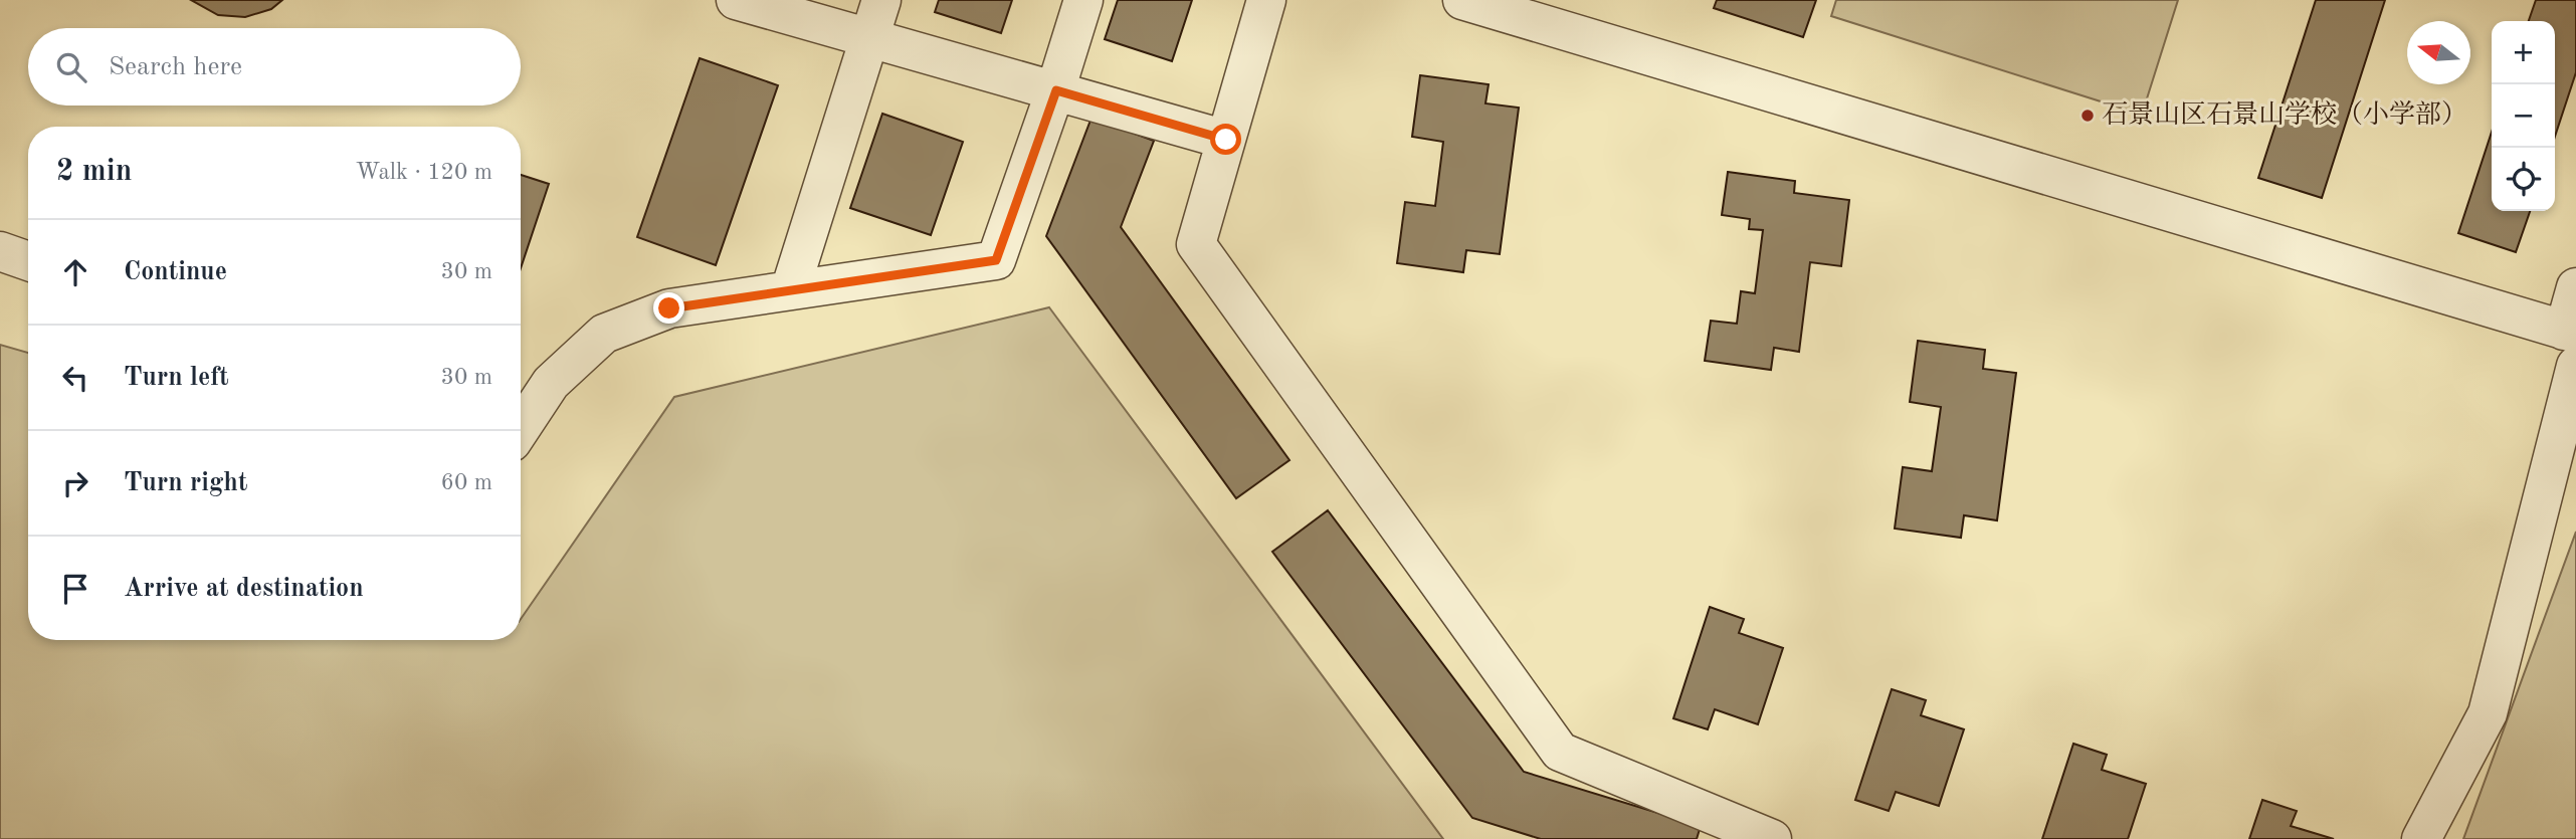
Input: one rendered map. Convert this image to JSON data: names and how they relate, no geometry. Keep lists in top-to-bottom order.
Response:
{
  "places": ["石景山区石景山学校（小学部）"],
  "north": "left",
  "page": {
    "map_buttons": ["+", "−"],
    "search": "Search here",
    "heading": ["2 min", "Walk · 120 m"],
    "list": [
      ["Continue", "30 m"],
      ["Turn left", "30 m"],
      ["Turn right", "60 m"],
      "Arrive at destination"
    ]
  }
}
